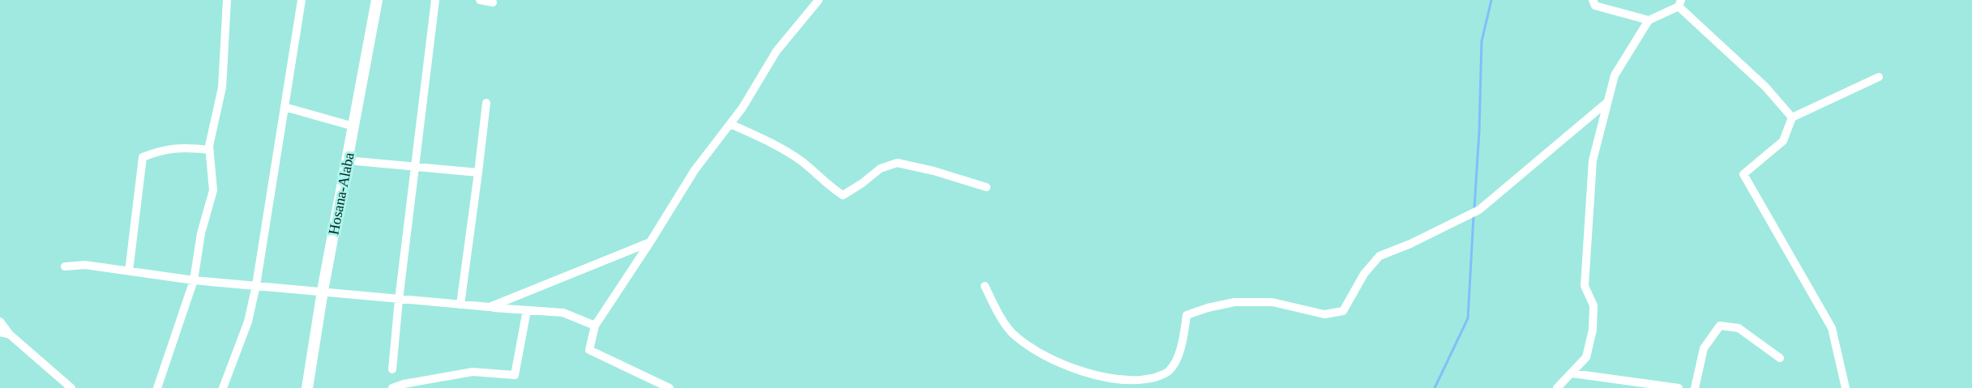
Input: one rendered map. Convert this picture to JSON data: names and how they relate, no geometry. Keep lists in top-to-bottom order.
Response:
{
  "streets": {
    "main road": ["Hosana-Alaba"]
  }
}
